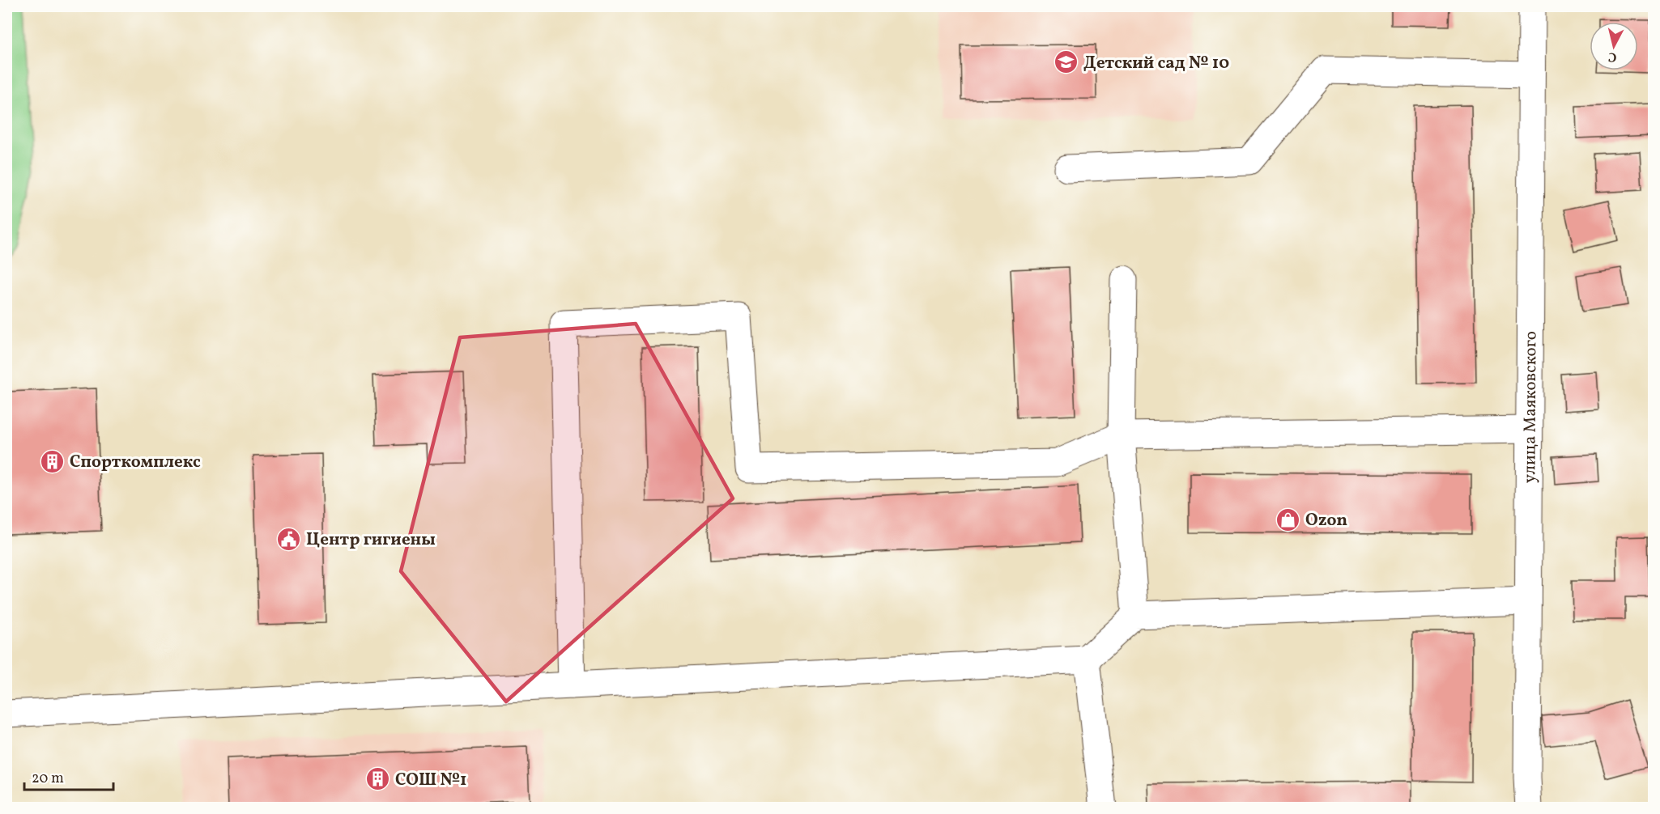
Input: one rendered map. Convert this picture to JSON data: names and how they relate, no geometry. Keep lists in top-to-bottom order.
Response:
{
  "streets": {
    "street": ["улица Маяковского"]
  },
  "places": {
    "school or university": ["Детский сад № 10"],
    "building": ["Спорткомплекс", "СОШ №1"],
    "shop": ["Ozon"],
    "public building": ["Центр гигиены"]
  },
  "scale_bar": "20 m",
  "north": "bottom"
}
